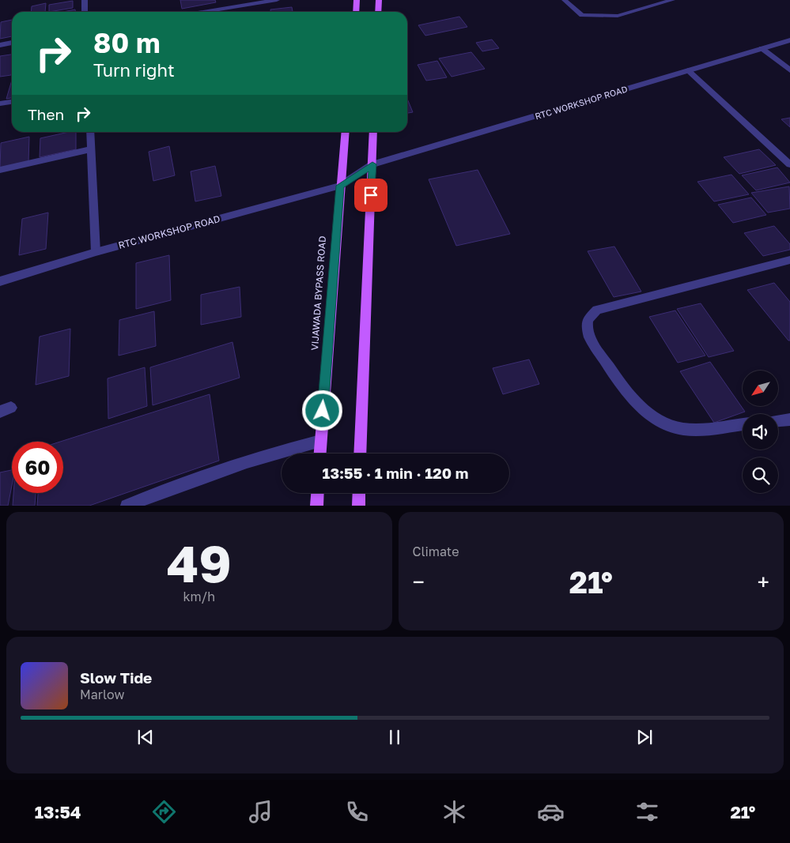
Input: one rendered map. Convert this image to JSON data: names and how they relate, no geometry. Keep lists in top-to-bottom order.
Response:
{
  "streets": {
    "main road": ["VIJAWADA BYPASS ROAD"],
    "street": ["RTC WORKSHOP ROAD"]
  },
  "crossings": [
    ["RTC WORKSHOP ROAD", "VIJAWADA BYPASS ROAD"]
  ],
  "north": "bottom left",
  "page": {
    "turn": ["80 m", "Turn right"],
    "then": "Then",
    "limit": "60",
    "trip": "13:55 · 1 min · 120 m",
    "tile": [
      ["49", "km/h"],
      "Climate"
    ],
    "heat": ["−", "21°", "+"],
    "song": ["Slow Tide", "Marlow"],
    "tabs": ["13:54", "21°"]
  }
}
